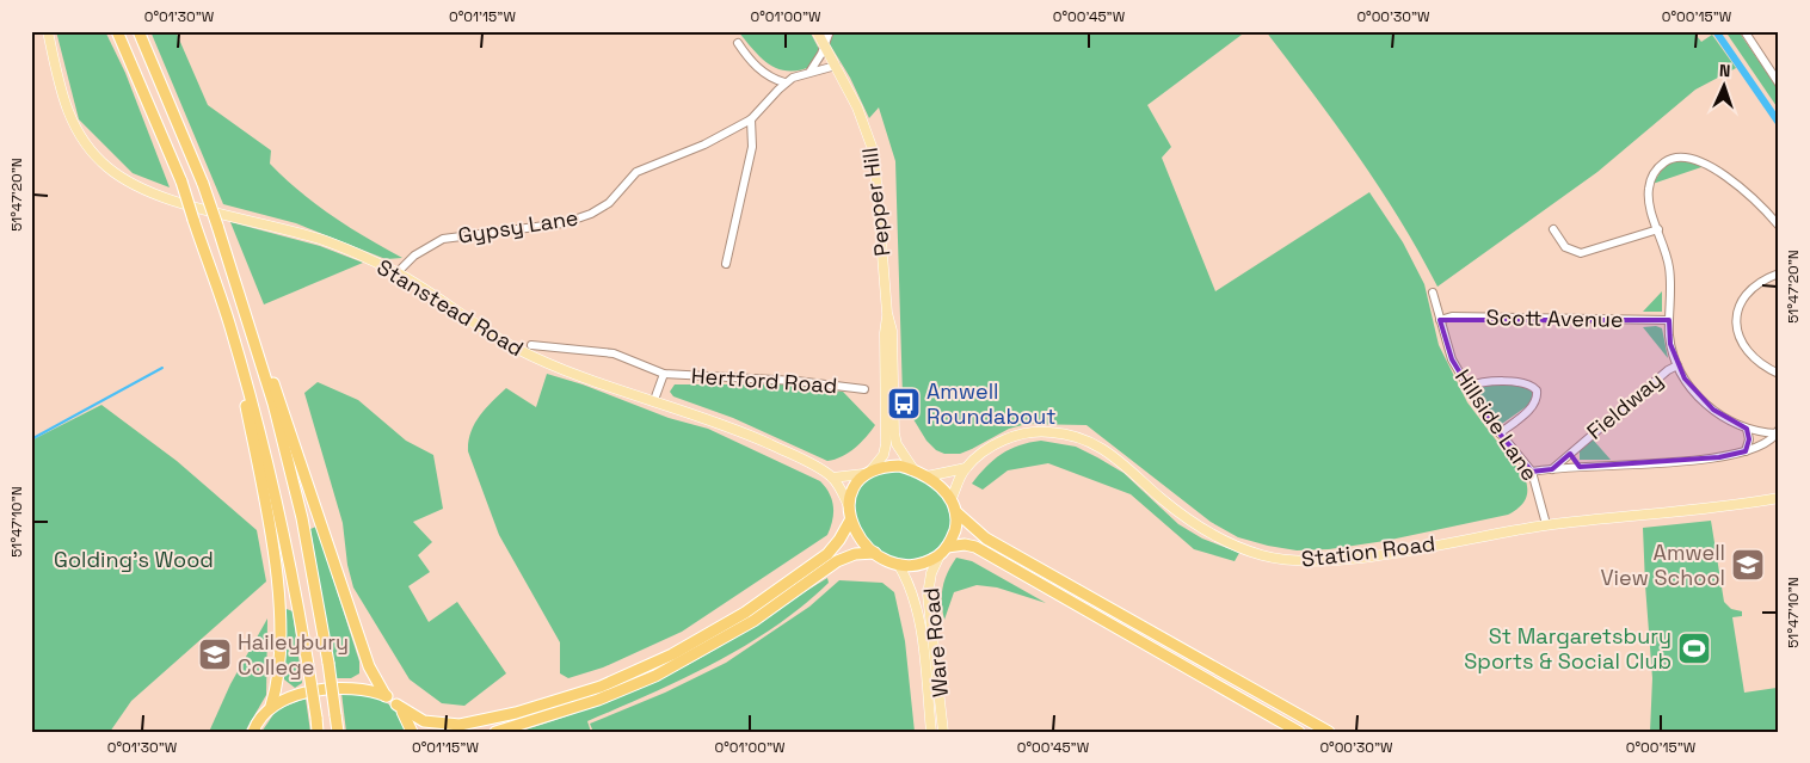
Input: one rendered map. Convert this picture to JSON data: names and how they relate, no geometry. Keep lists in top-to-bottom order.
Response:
{
  "streets": {
    "main road": [
      "Pepper Hill",
      "Stanstead Road",
      "Station Road",
      "Ware Road"
    ],
    "street": [
      "Gypsy Lane",
      "Scott Avenue",
      "Hertford Road",
      "Fieldway",
      "Hillside Lane"
    ]
  },
  "crossings": [
    ["Pepper Hill", "Gypsy Lane"],
    ["Pepper Hill", "Station Road"],
    ["Pepper Hill", "Ware Road"],
    ["Gypsy Lane", "Stanstead Road"],
    ["Stanstead Road", "Hertford Road"],
    ["Scott Avenue", "Hillside Lane"],
    ["Hillside Lane", "Station Road"],
    ["Station Road", "Ware Road"]
  ],
  "parks": ["Golding's Wood"],
  "places": {
    "bus stop": ["Amwell Roundabout"],
    "school or university": ["Amwell View School", "Haileybury College"],
    "sports": ["St Margaretsbury Sports & Social Club"]
  },
  "north": "top",
  "coordinates": [
    "0°01'30\"W",
    "0°01'15\"W",
    "0°01'00\"W",
    "0°00'45\"W",
    "0°00'30\"W",
    "0°00'15\"W",
    "51°47'20\"N",
    "51°47'10\"N"
  ]
}
